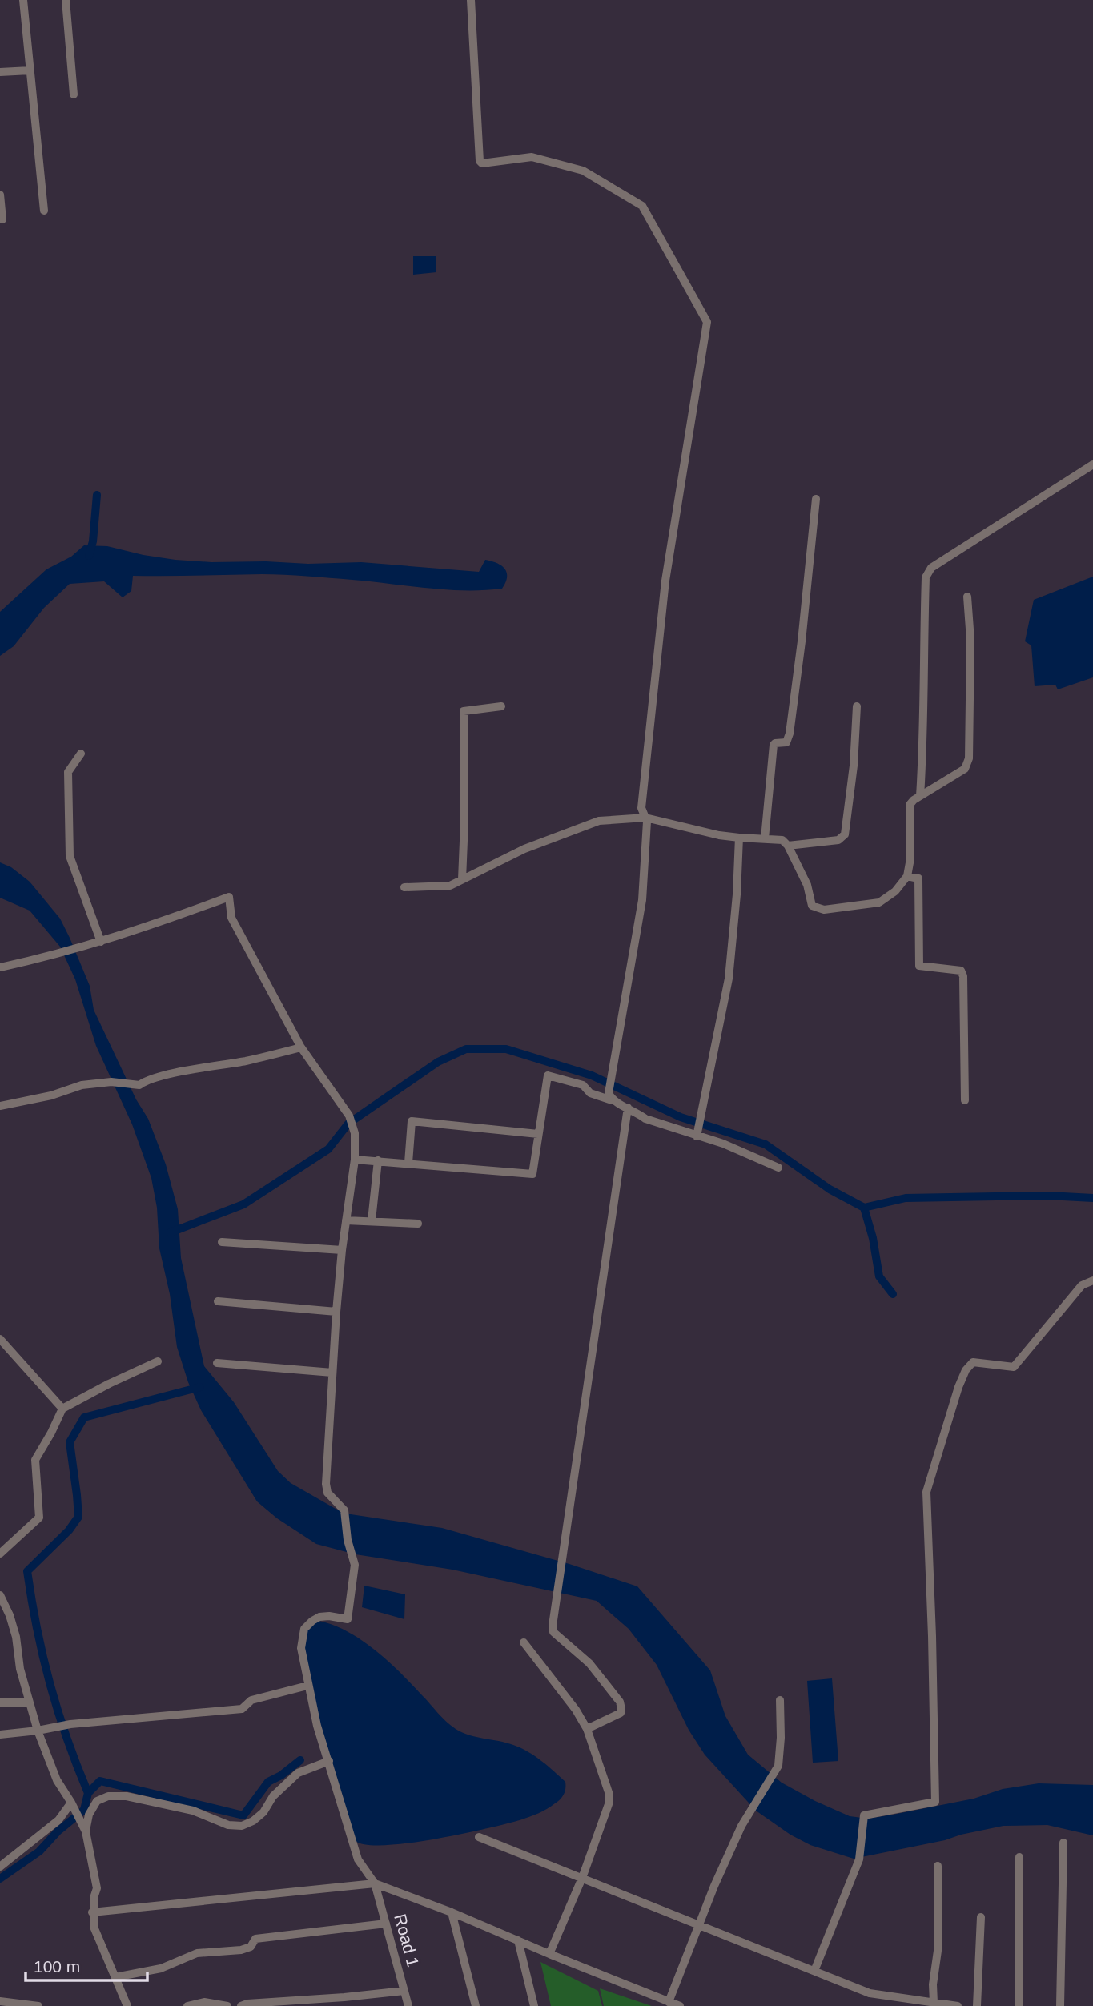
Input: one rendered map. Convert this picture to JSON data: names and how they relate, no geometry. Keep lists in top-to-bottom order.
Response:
{
  "streets": {
    "street": ["Road 1"]
  },
  "scale_bar": "100 m"
}
